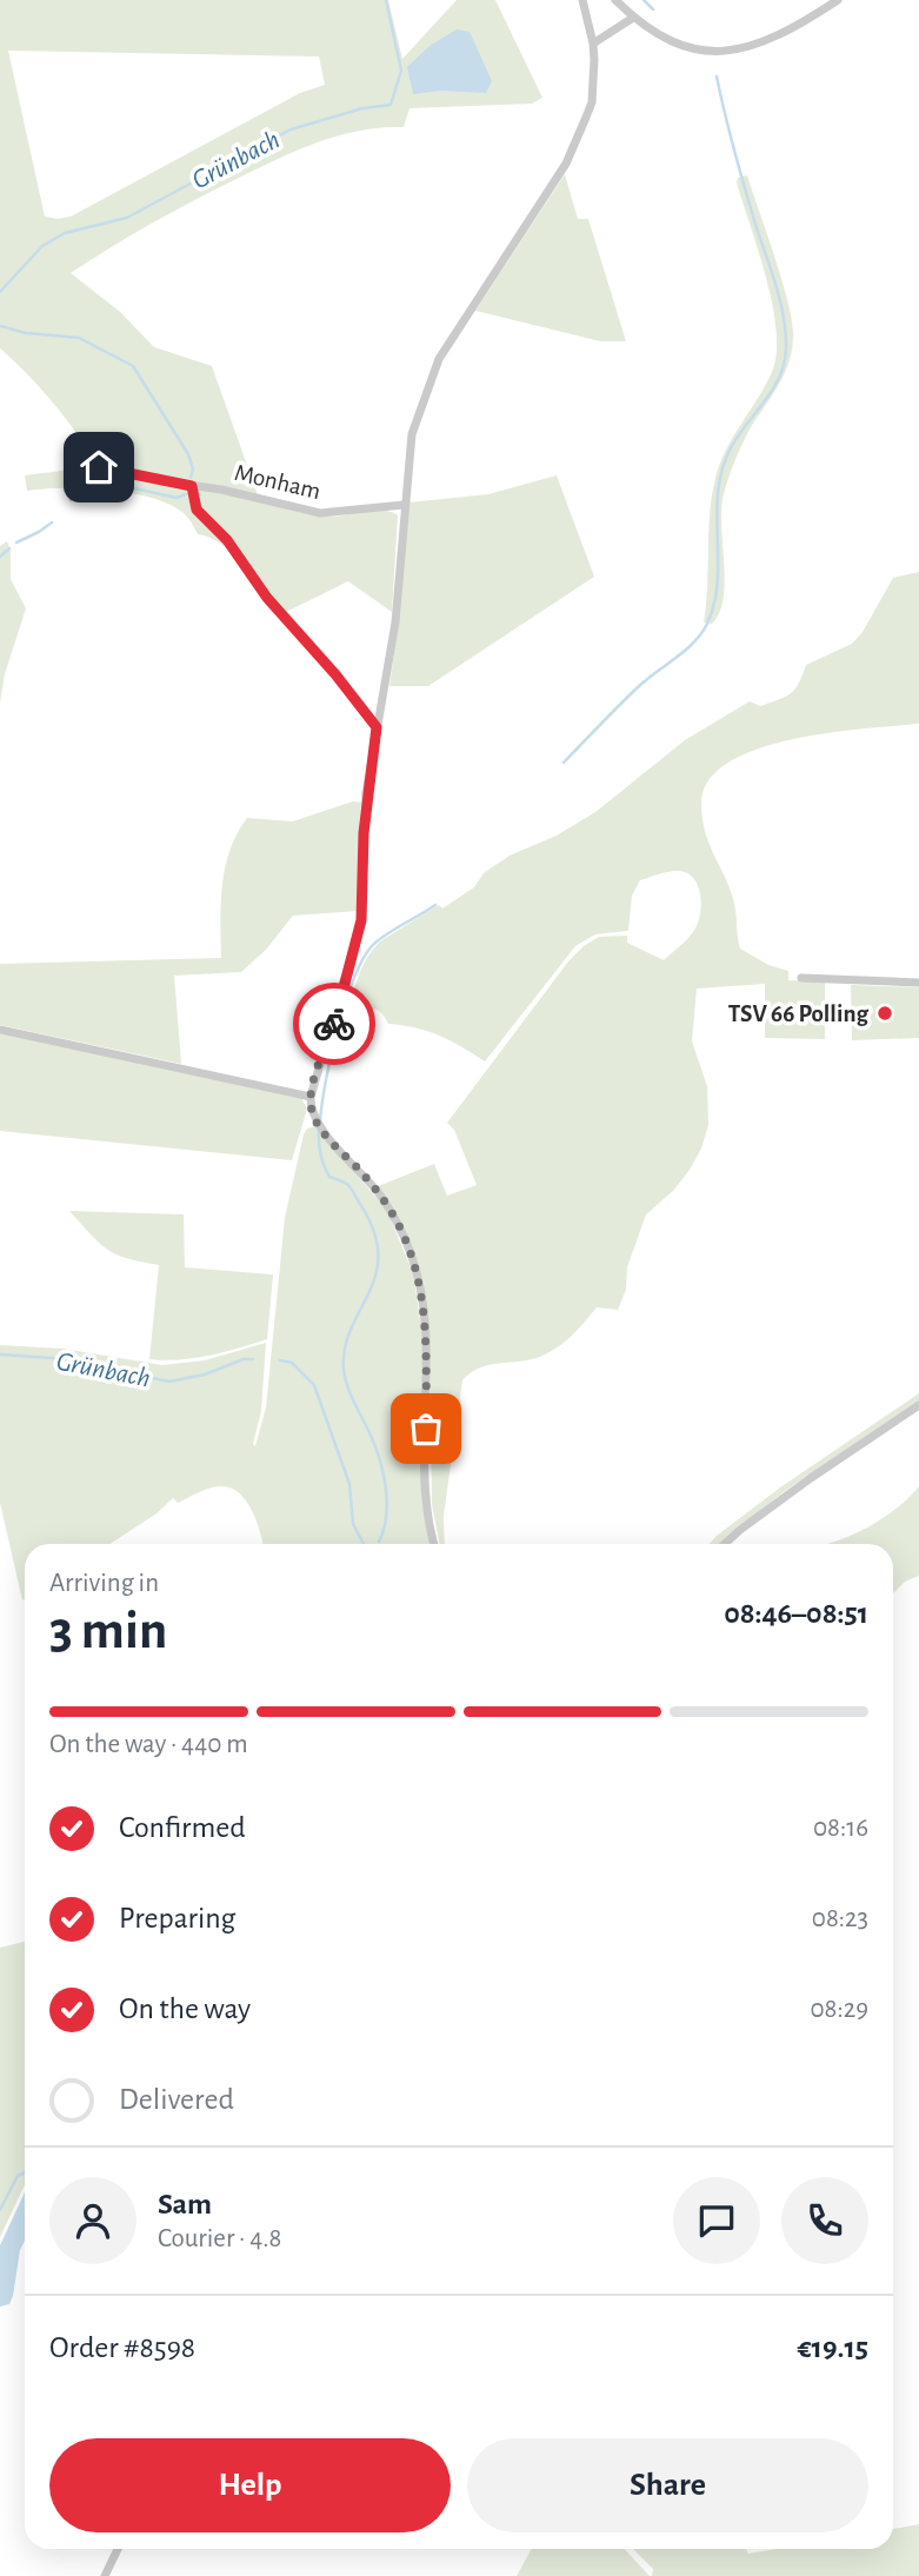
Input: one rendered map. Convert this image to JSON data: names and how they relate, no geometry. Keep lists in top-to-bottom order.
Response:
{
  "streets": {
    "street": ["Monham"]
  },
  "water": ["Grünbach"],
  "places": ["TSV 66 Polling"],
  "page": {
    "heading": ["3 min", "Arriving in", "08:46–08:51"],
    "panel": [
      "Sam",
      "Courier · 4.8",
      "Order #8598",
      "€19.15"
    ],
    "bar": "On the way · 440 m",
    "list": [
      ["Confirmed", "08:16"],
      ["Preparing", "08:23"],
      ["On the way", "08:29"],
      "Delivered"
    ],
    "buttons": ["Help", "Share"]
  }
}
